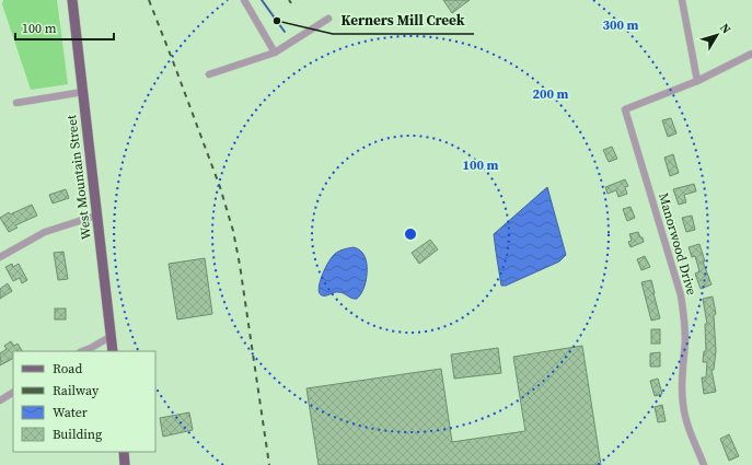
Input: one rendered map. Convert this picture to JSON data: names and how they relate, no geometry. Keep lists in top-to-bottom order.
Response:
{
  "streets": {
    "main road": ["West Mountain Street"],
    "street": ["Manorwood Drive"]
  },
  "places": ["Kerners Mill Creek"],
  "legend": [
    "Road",
    "Railway",
    "Water",
    "Building"
  ],
  "scale_bar": "100 m",
  "north": "top right",
  "rings": ["300 m", "200 m", "100 m"]
}
